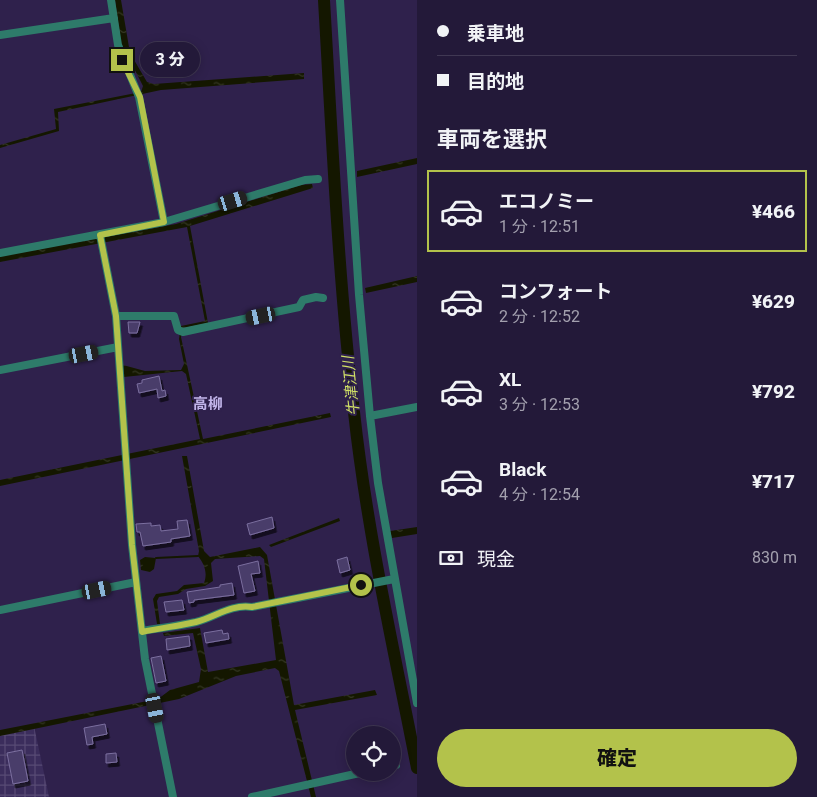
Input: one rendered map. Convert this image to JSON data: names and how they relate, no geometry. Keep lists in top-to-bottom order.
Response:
{
  "districts": ["高柳"],
  "water": ["牛津江川"],
  "page": {
    "banner": ["乗車地", "目的地"],
    "bubble": "3 分",
    "heading": "車両を選択",
    "list": [
      {
        "name": "エコノミー",
        "note": "1 分 · 12:51",
        "value": "¥466"
      },
      {
        "name": "コンフォート",
        "note": "2 分 · 12:52",
        "value": "¥629"
      },
      {
        "name": "XL",
        "note": "3 分 · 12:53",
        "value": "¥792"
      },
      {
        "name": "Black",
        "note": "4 分 · 12:54",
        "value": "¥717"
      }
    ],
    "pay": ["現金", "830 m"],
    "buttons": "確定"
  }
}
